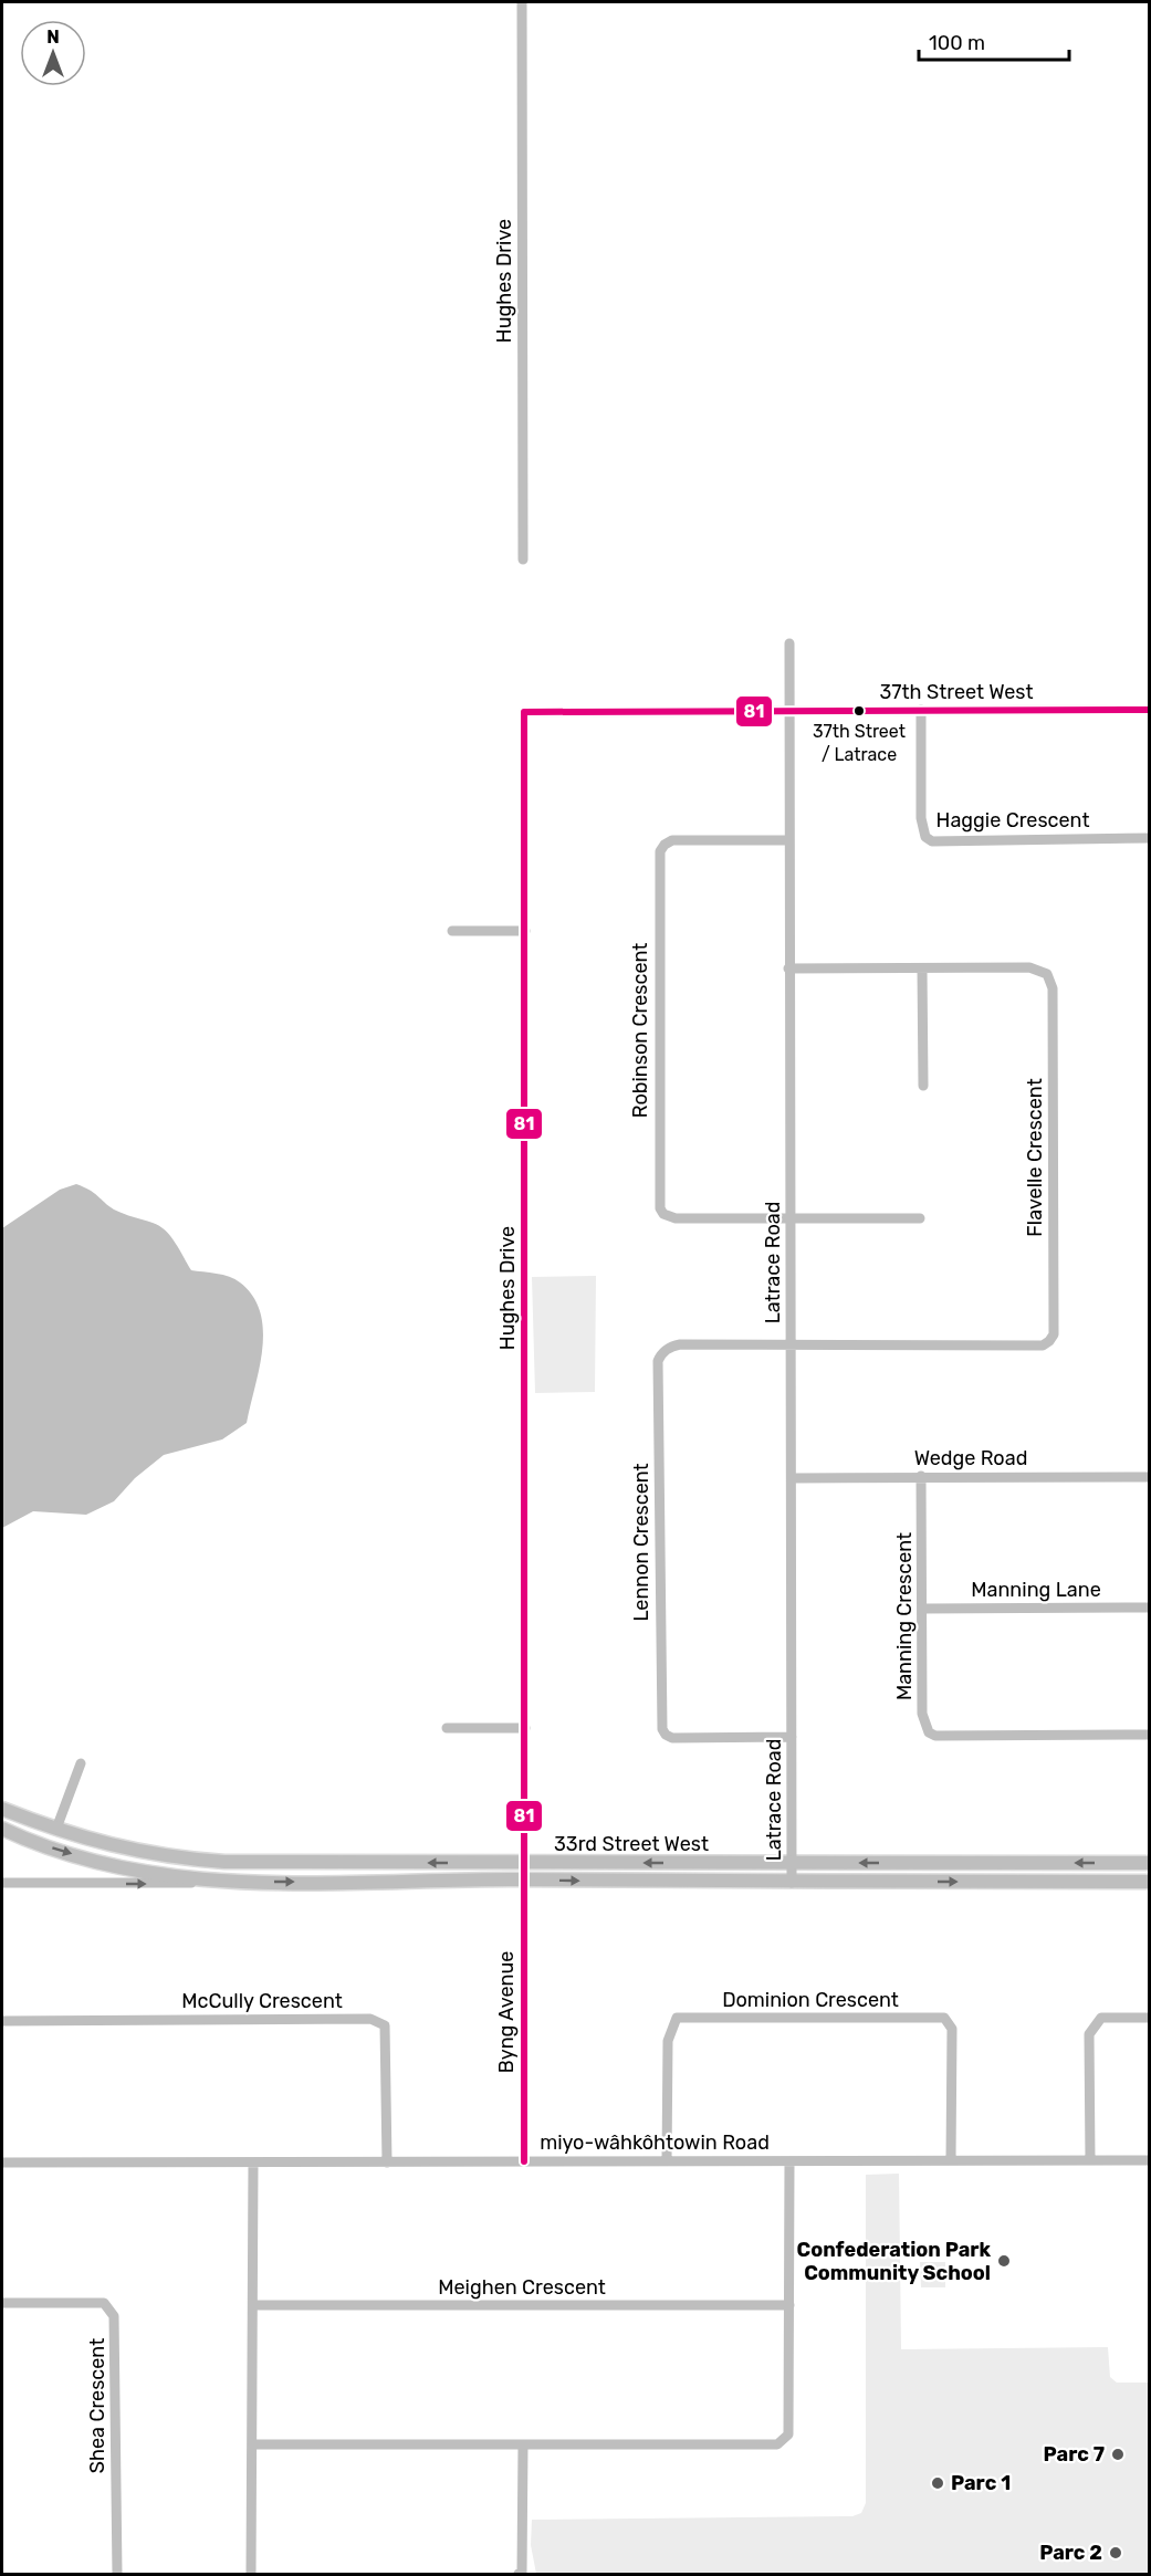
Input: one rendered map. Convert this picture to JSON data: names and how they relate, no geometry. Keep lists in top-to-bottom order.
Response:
{
  "streets": {
    "main road": ["33rd Street West"],
    "street": [
      "Hughes Drive",
      "37th Street West",
      "Haggie Crescent",
      "Robinson Crescent",
      "Flavelle Crescent",
      "Latrace Road",
      "Wedge Road",
      "Lennon Crescent",
      "Manning Lane",
      "Manning Crescent",
      "Dominion Crescent",
      "McCully Crescent",
      "Byng Avenue",
      "miyo-wâhkôhtowin Road",
      "Meighen Crescent",
      "Shea Crescent"
    ]
  },
  "crossings": [
    ["Hughes Drive", "37th Street West"],
    ["Hughes Drive", "33rd Street West"],
    ["Hughes Drive", "Byng Avenue"],
    ["37th Street West", "Haggie Crescent"],
    ["37th Street West", "Latrace Road"],
    ["Robinson Crescent", "Latrace Road"],
    ["Flavelle Crescent", "Latrace Road"],
    ["Flavelle Crescent", "Lennon Crescent"],
    ["Latrace Road", "Wedge Road"],
    ["Latrace Road", "Lennon Crescent"],
    ["Latrace Road", "33rd Street West"],
    ["Wedge Road", "Manning Crescent"],
    ["Manning Lane", "Manning Crescent"],
    ["33rd Street West", "Byng Avenue"],
    ["Dominion Crescent", "miyo-wâhkôhtowin Road"],
    ["McCully Crescent", "miyo-wâhkôhtowin Road"],
    ["Byng Avenue", "miyo-wâhkôhtowin Road"]
  ],
  "places": [
    "37th Street / Latrace",
    "Confederation Park Community School",
    "Parc 7",
    "Parc 1",
    "Parc 2"
  ],
  "lines": ["transit line 81"],
  "scale_bar": "100 m",
  "north": "top"
}
